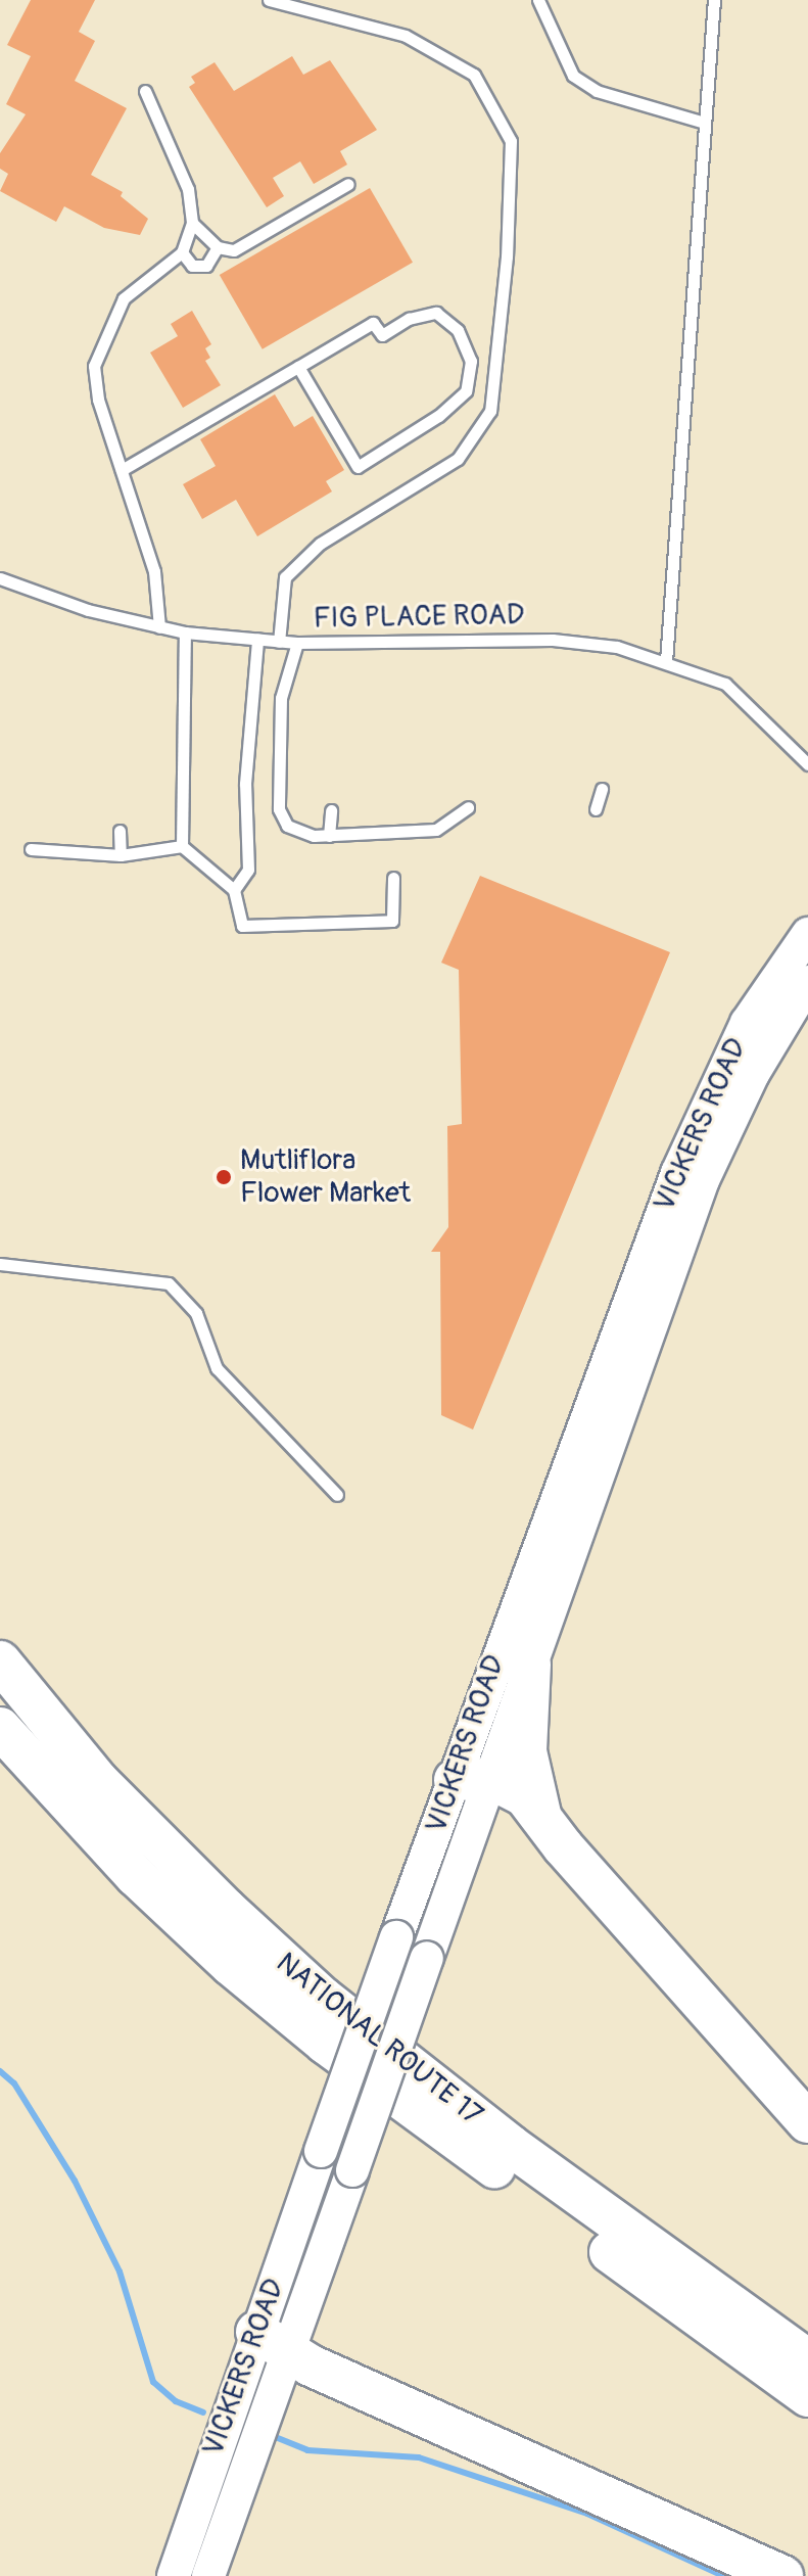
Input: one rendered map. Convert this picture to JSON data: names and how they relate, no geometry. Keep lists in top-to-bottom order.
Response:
{
  "streets": {
    "highway": ["NATIONAL ROUTE 17"],
    "main road": ["VICKERS ROAD"],
    "lane": ["FIG PLACE ROAD"]
  },
  "places": ["Mutliflora Flower Market"]
}
